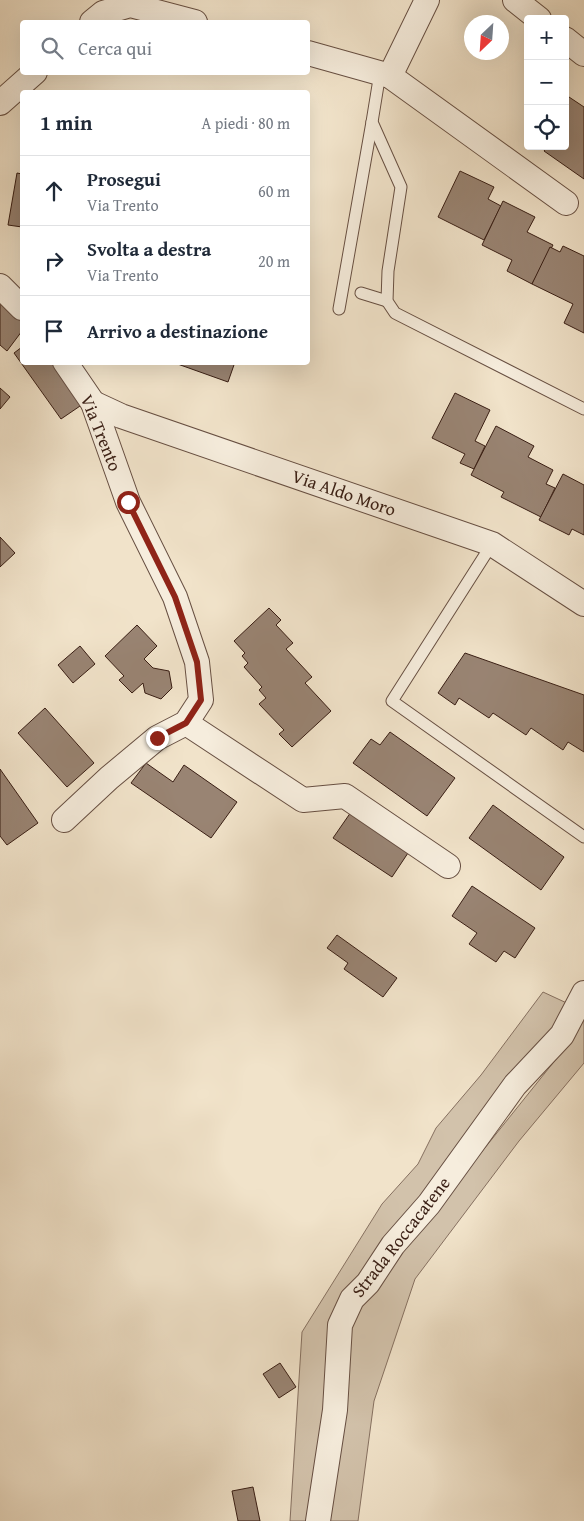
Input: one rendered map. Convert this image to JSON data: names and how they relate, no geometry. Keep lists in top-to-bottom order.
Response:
{
  "streets": {
    "street": ["Via Trento", "Via Aldo Moro", "Strada Roccacatene"]
  },
  "crossings": [
    ["Via Trento", "Via Aldo Moro"]
  ],
  "north": "bottom left",
  "page": {
    "map_buttons": ["+", "−"],
    "search": "Cerca qui",
    "heading": ["1 min", "A piedi · 80 m"],
    "list": [
      ["Prosegui", "Via Trento", "60 m"],
      ["Svolta a destra", "Via Trento", "20 m"],
      "Arrivo a destinazione"
    ]
  }
}
